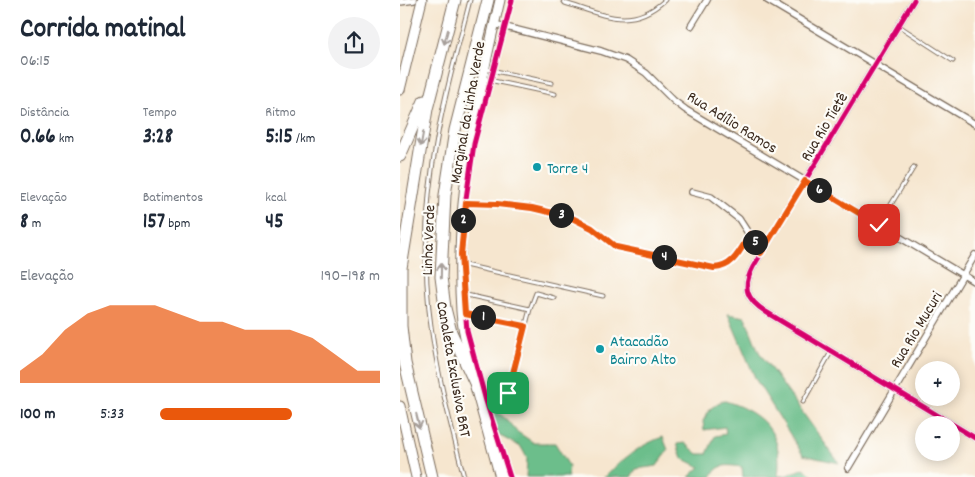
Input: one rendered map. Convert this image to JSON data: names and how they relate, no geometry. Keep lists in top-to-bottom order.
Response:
{
  "streets": {
    "highway": ["Linha Verde"],
    "main road": ["Marginal da Linha Verde"],
    "street": ["Rua Adílio Ramos", "Rua Rio Tietê", "Rua Rio Mucuri"],
    "lane": ["Canaleta Exclusiva BRT"]
  },
  "crossings": [
    ["Marginal da Linha Verde", "Rua Adílio Ramos"],
    ["Marginal da Linha Verde", "Linha Verde"],
    ["Rua Adílio Ramos", "Rua Rio Tietê"],
    ["Rua Adílio Ramos", "Rua Rio Mucuri"]
  ],
  "places": ["Torre 4", "Atacadão Bairro Alto"],
  "page": {
    "heading": ["Corrida matinal", "06:15"],
    "stats": [
      ["Distância", "0.66 km"],
      ["Tempo", "3:28"],
      ["Ritmo", "5:15 /km"],
      ["Elevação", "8 m"],
      ["Batimentos", "157 bpm"],
      ["kcal", "45"]
    ],
    "pins": [
      "6",
      "3",
      "2",
      "5",
      "4",
      "1"
    ],
    "chart": ["Elevação", "190–198 m"],
    "map_buttons": ["+", "−"],
    "list": [
      {
        "name": "100 m",
        "note": "5:33"
      }
    ]
  }
}
